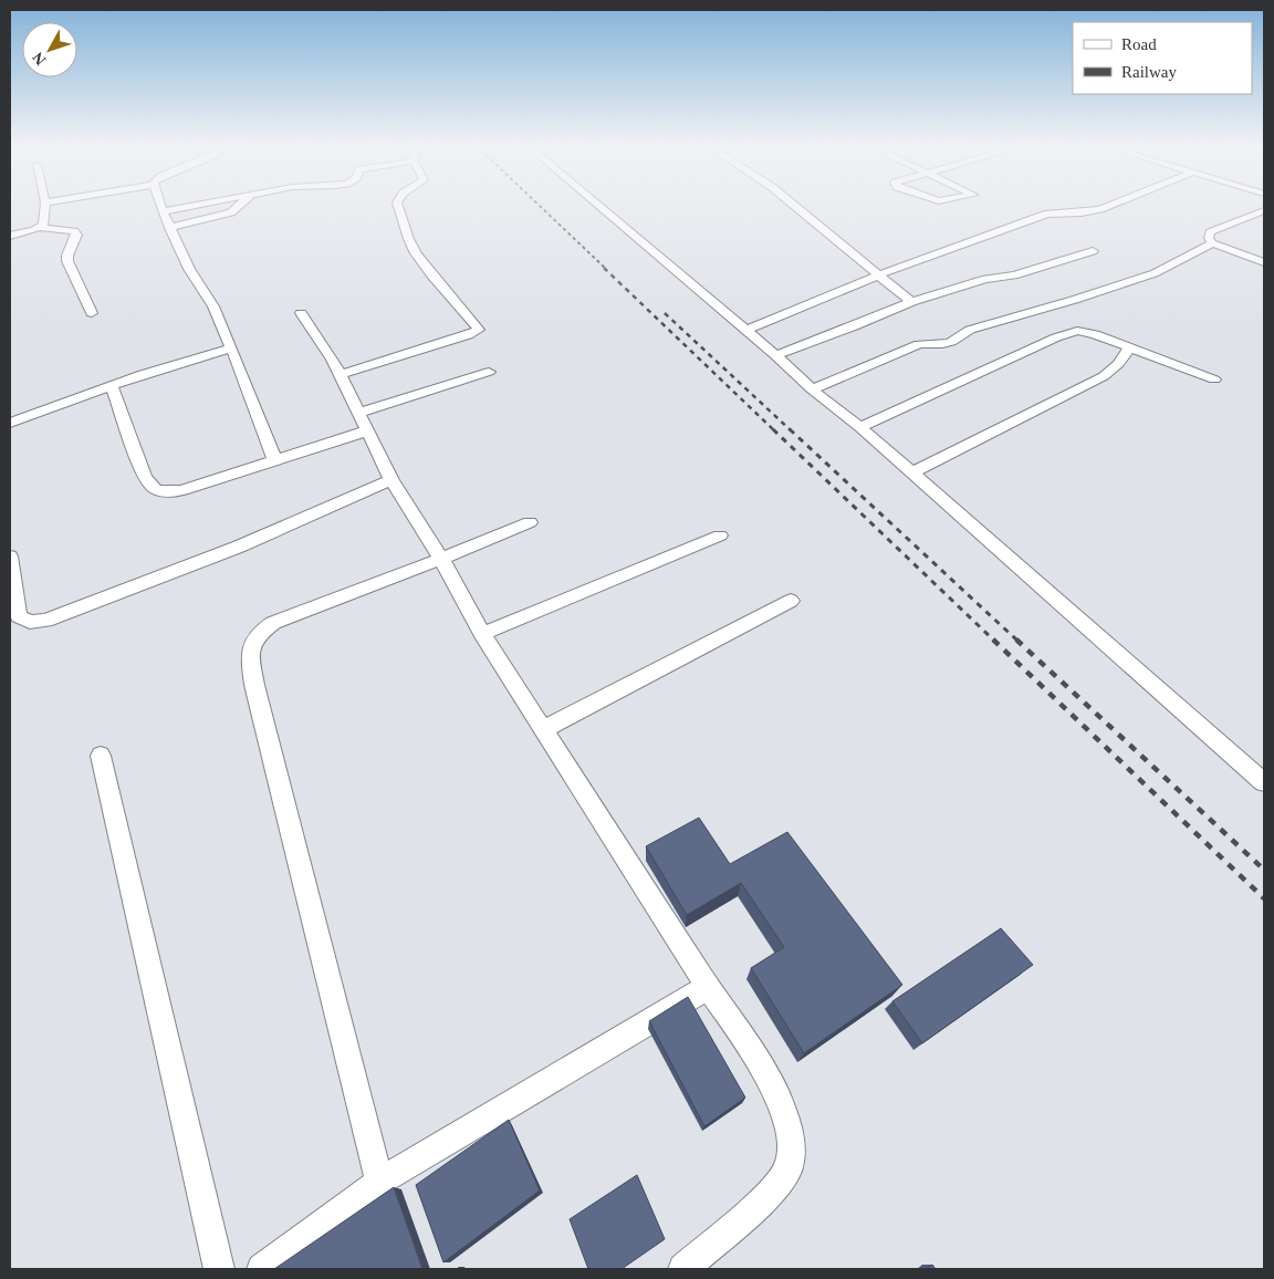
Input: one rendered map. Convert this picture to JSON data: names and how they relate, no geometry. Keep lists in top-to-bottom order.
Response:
{
  "legend": ["Road", "Railway"],
  "north": "bottom left"
}
